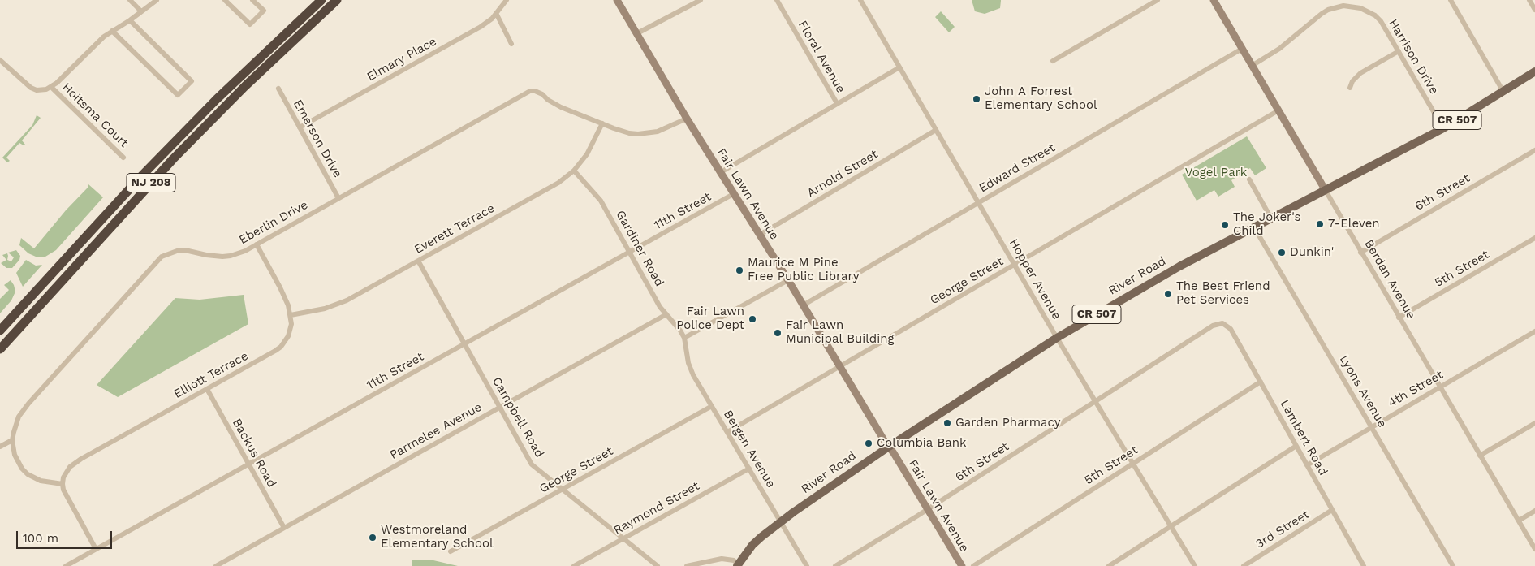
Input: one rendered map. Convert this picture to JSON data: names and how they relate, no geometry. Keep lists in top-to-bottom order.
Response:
{
  "streets": {
    "highway": ["NJ 208"],
    "main road": [
      "CR 507",
      "Fair Lawn Avenue",
      "River Road",
      "Berdan Avenue"
    ],
    "street": [
      "Floral Avenue",
      "Harrison Drive",
      "Elmary Place",
      "Hoitsma Court",
      "Emerson Drive",
      "Edward Street",
      "Arnold Street",
      "6th Street",
      "11th Street",
      "Eberlin Drive",
      "Everett Terrace",
      "Gardiner Road",
      "5th Street",
      "Hopper Avenue",
      "George Street",
      "Elliott Terrace",
      "4th Street",
      "Lyons Avenue",
      "Campbell Road",
      "Parmelee Avenue",
      "Lambert Road",
      "Bergen Avenue",
      "Backus Road",
      "Raymond Street",
      "3rd Street"
    ]
  },
  "crossings": [
    ["Harrison Drive", "River Road"],
    ["Harrison Drive", "Berdan Avenue"],
    ["Elmary Place", "Emerson Drive"],
    ["Emerson Drive", "Eberlin Drive"],
    ["Edward Street", "Fair Lawn Avenue"],
    ["Edward Street", "Hopper Avenue"],
    ["Edward Street", "Berdan Avenue"],
    ["Arnold Street", "Fair Lawn Avenue"],
    ["Arnold Street", "Hopper Avenue"],
    ["6th Street", "Fair Lawn Avenue"],
    ["6th Street", "Hopper Avenue"],
    ["6th Street", "Berdan Avenue"],
    ["6th Street", "Lambert Road"],
    ["Fair Lawn Avenue", "11th Street"],
    ["Fair Lawn Avenue", "River Road"],
    ["Fair Lawn Avenue", "George Street"],
    ["11th Street", "Gardiner Road"],
    ["11th Street", "Campbell Road"],
    ["11th Street", "Backus Road"],
    ["Eberlin Drive", "Everett Terrace"],
    ["Eberlin Drive", "Elliott Terrace"],
    ["Everett Terrace", "Gardiner Road"],
    ["Everett Terrace", "Elliott Terrace"],
    ["Everett Terrace", "Campbell Road"],
    ["Gardiner Road", "Parmelee Avenue"],
    ["Gardiner Road", "Bergen Avenue"],
    ["5th Street", "Hopper Avenue"],
    ["5th Street", "Berdan Avenue"],
    ["5th Street", "Lambert Road"],
    ["River Road", "Hopper Avenue"],
    ["River Road", "Berdan Avenue"],
    ["River Road", "Lyons Avenue"],
    ["River Road", "Bergen Avenue"],
    ["Hopper Avenue", "George Street"],
    ["Berdan Avenue", "George Street"],
    ["Berdan Avenue", "4th Street"],
    ["George Street", "Campbell Road"],
    ["George Street", "Bergen Avenue"],
    ["Elliott Terrace", "Backus Road"],
    ["4th Street", "Lyons Avenue"],
    ["4th Street", "Lambert Road"],
    ["Campbell Road", "Parmelee Avenue"],
    ["Campbell Road", "Raymond Street"],
    ["Parmelee Avenue", "Backus Road"],
    ["Lambert Road", "3rd Street"],
    ["Bergen Avenue", "Raymond Street"]
  ],
  "parks": ["Vogel Park"],
  "places": [
    "John A Forrest Elementary School",
    "7-Eleven",
    "The Joker's Child",
    "Dunkin'",
    "Maurice M Pine Free Public Library",
    "The Best Friend Pet Services",
    "Fair Lawn Police Dept",
    "Fair Lawn Municipal Building",
    "Garden Pharmacy",
    "Columbia Bank",
    "Westmoreland Elementary School"
  ],
  "scale_bar": "100 m"
}
